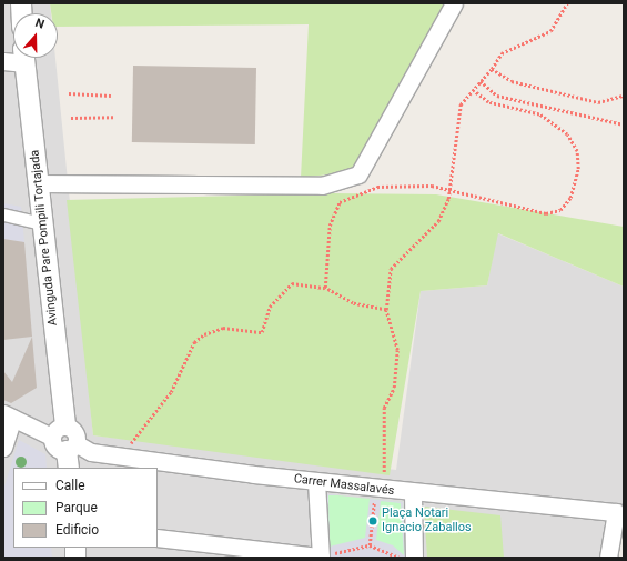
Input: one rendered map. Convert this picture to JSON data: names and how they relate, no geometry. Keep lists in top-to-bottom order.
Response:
{
  "streets": {
    "street": ["Avinguda Pare Pompili Tortajada", "Carrer Massalavés"]
  },
  "crossings": [
    ["Avinguda Pare Pompili Tortajada", "Carrer Massalavés"]
  ],
  "places": ["Plaça Notari Ignacio Zaballos"],
  "legend": ["Calle", "Parque", "Edificio"],
  "north": "top"
}
